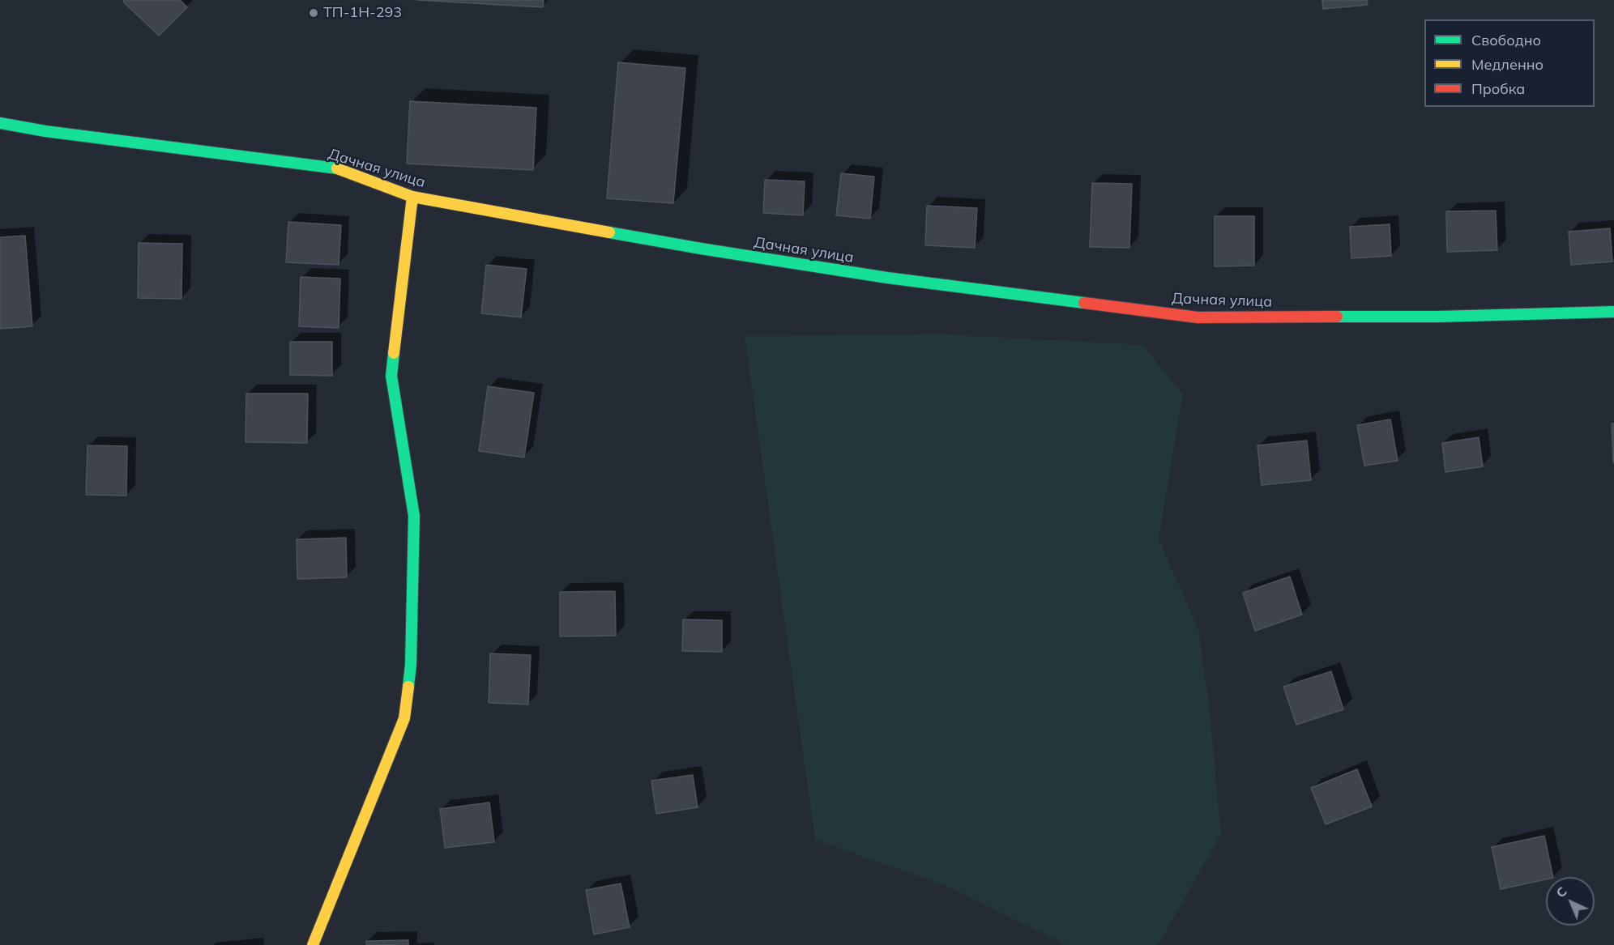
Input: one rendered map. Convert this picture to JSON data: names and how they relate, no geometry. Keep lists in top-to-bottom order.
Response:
{
  "streets": {
    "street": ["Дачная улица"]
  },
  "places": ["ТП-1Н-293"],
  "legend": ["Свободно", "Медленно", "Пробка"],
  "north": "top left"
}
